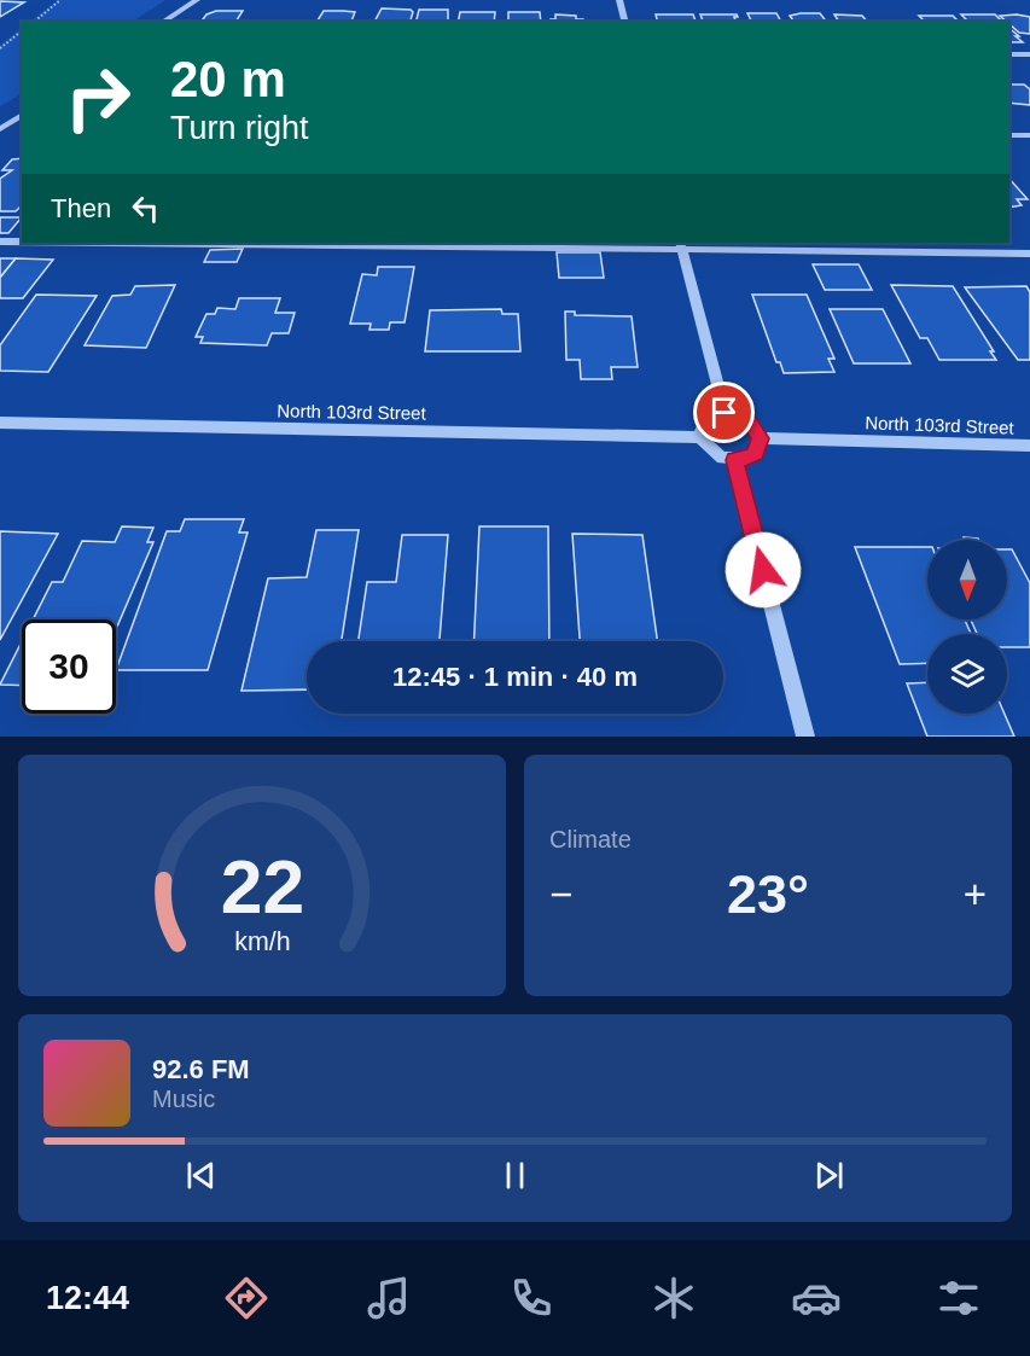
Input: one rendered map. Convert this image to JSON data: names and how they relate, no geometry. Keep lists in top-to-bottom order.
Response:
{
  "streets": {
    "street": ["North 103rd Street"]
  },
  "north": "bottom",
  "page": {
    "turn": ["20 m", "Turn right"],
    "then": "Then",
    "limit": "30",
    "trip": "12:45 · 1 min · 40 m",
    "tile": "Climate",
    "heat": ["−", "23°", "+"],
    "song": ["92.6 FM", "Music"],
    "tabs": "12:44",
    "gauge": ["22", "km/h"]
  }
}
